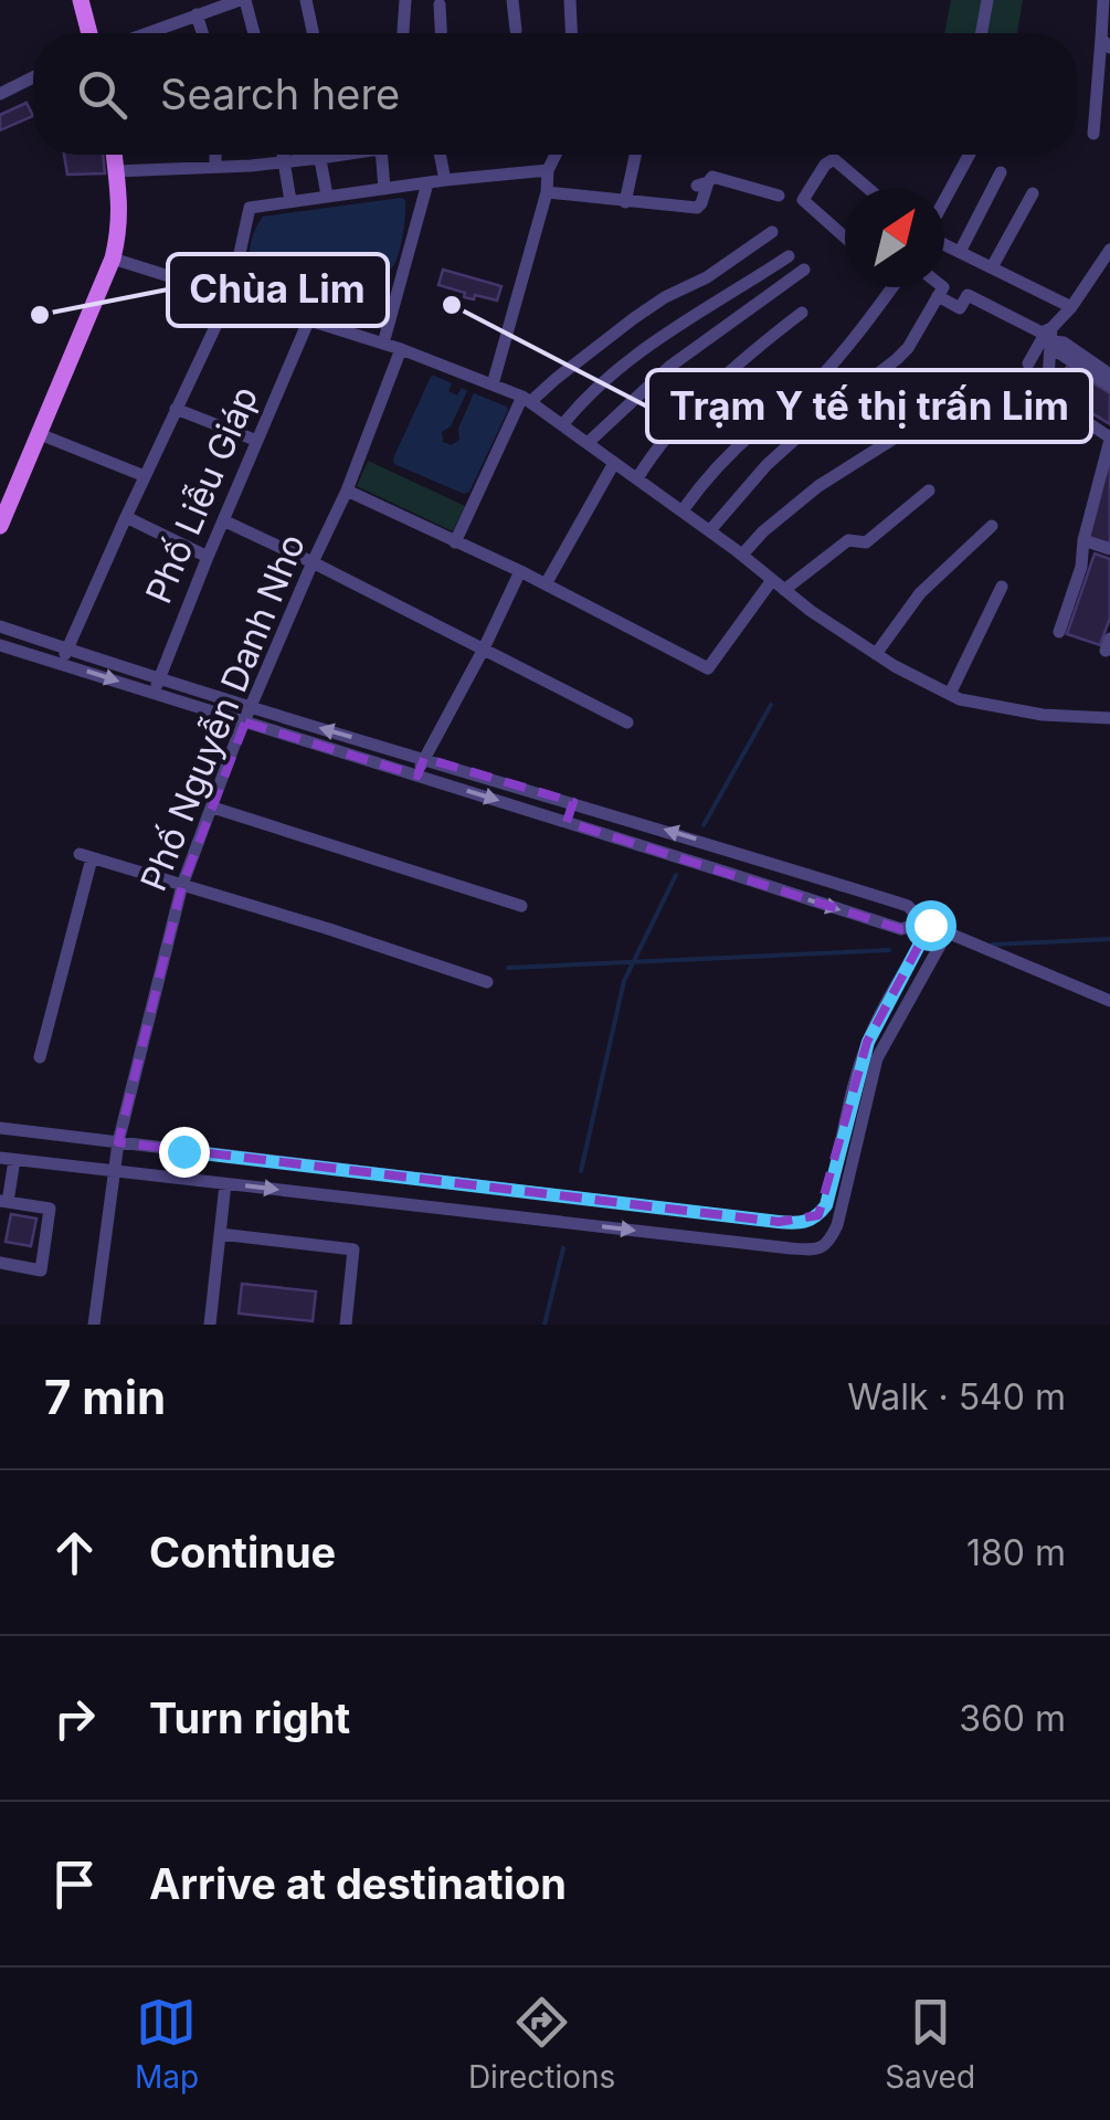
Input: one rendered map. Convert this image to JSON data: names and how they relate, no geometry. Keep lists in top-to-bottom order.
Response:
{
  "streets": {
    "street": ["Phố Liễu Giáp", "Phố Nguyễn Danh Nho"]
  },
  "places": ["Trạm Y tế thị trấn Lim", "Chùa Lim"],
  "north": "top right",
  "page": {
    "search": "Search here",
    "heading": ["7 min", "Walk · 540 m"],
    "list": [
      ["Continue", "180 m"],
      ["Turn right", "360 m"],
      "Arrive at destination"
    ],
    "nav": ["Map", "Directions", "Saved"]
  }
}
